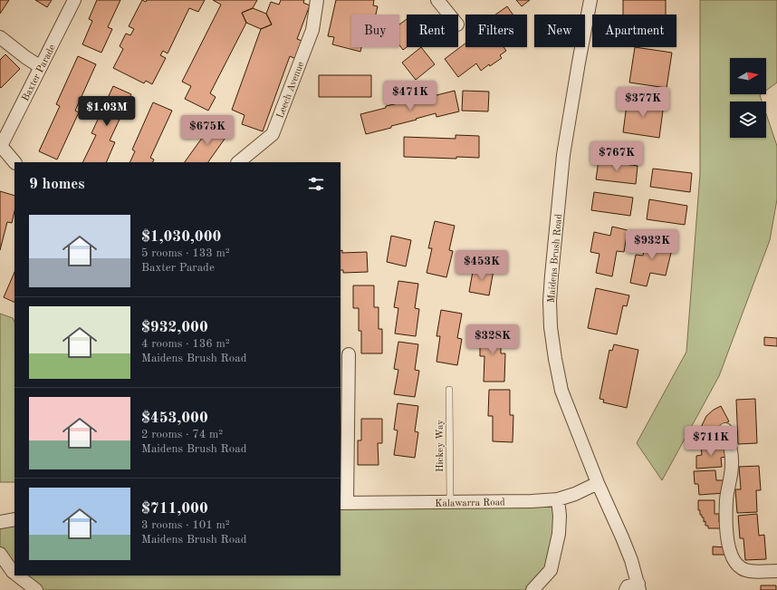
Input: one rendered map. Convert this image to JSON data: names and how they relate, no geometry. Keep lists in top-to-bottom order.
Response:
{
  "streets": {
    "street": [
      "Baxter Parade",
      "Leech Avenue",
      "Maidens Brush Road",
      "Kalawarra Road"
    ],
    "lane": ["Hickey Way"]
  },
  "crossings": [
    ["Maidens Brush Road", "Kalawarra Road"],
    ["Hickey Way", "Kalawarra Road"]
  ],
  "north": "right",
  "page": {
    "chip": [
      "Buy",
      "Rent",
      "Filters",
      "New",
      "Apartment"
    ],
    "price": [
      "$471K",
      "$377K",
      "$1.03M",
      "$675K",
      "$767K",
      "$932K",
      "$453K",
      "$328K",
      "$711K"
    ],
    "heading": "9 homes",
    "list": [
      {
        "name": "$1,030,000",
        "note": "5 rooms · 133 m² · Baxter Parade"
      },
      {
        "name": "$932,000",
        "note": "4 rooms · 136 m² · Maidens Brush Road"
      },
      {
        "name": "$453,000",
        "note": "2 rooms · 74 m² · Maidens Brush Road"
      },
      {
        "name": "$711,000",
        "note": "3 rooms · 101 m² · Maidens Brush Road"
      }
    ]
  }
}
